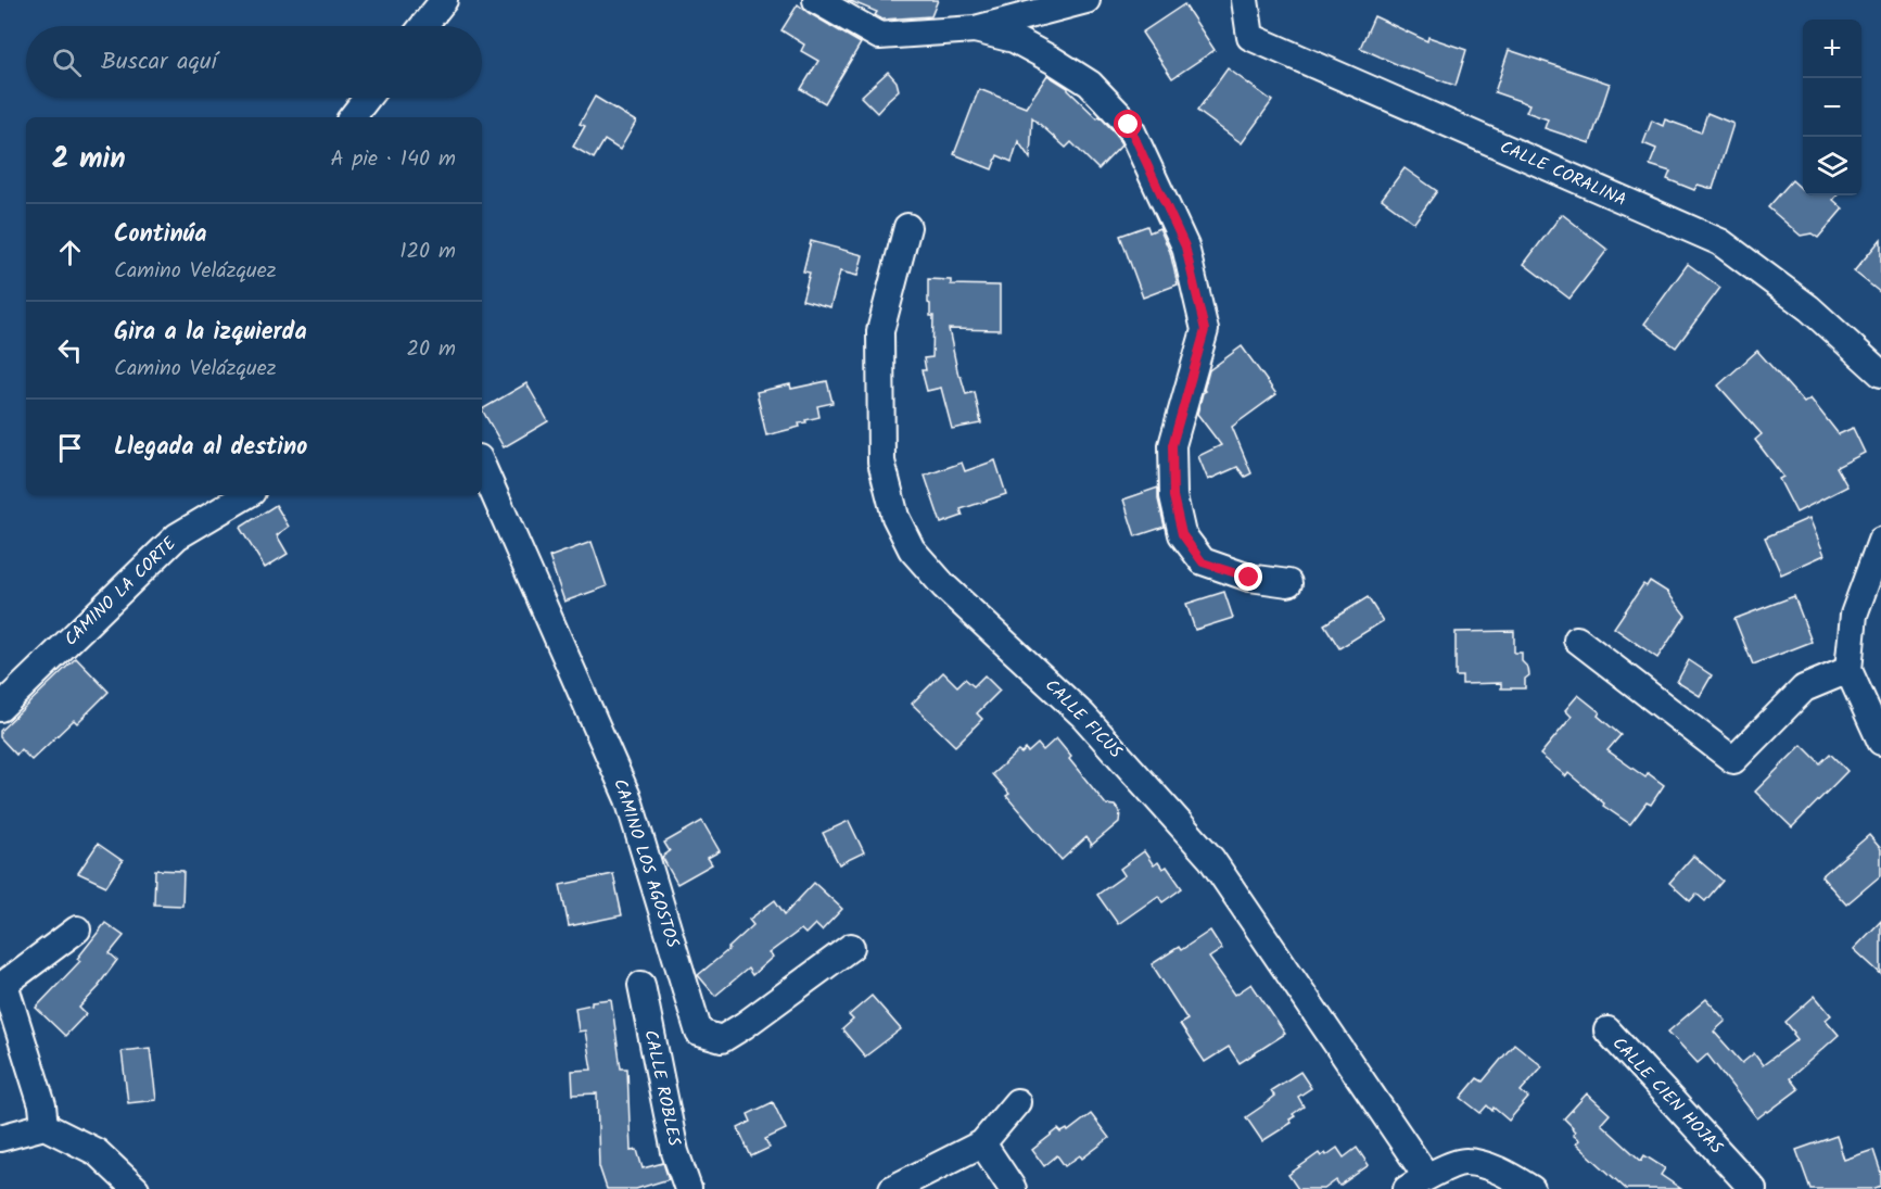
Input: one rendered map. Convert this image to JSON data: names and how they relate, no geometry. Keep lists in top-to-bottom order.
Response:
{
  "streets": {
    "street": [
      "CALLE CORALINA",
      "CAMINO LA CORTE",
      "CALLE FICUS",
      "CAMINO LOS AGOSTOS",
      "CALLE ROBLES",
      "CALLE CIEN HOJAS"
    ]
  },
  "page": {
    "map_buttons": ["+", "−"],
    "search": "Buscar aquí",
    "heading": ["2 min", "A pie · 140 m"],
    "list": [
      ["Continúa", "Camino Velázquez", "120 m"],
      ["Gira a la izquierda", "Camino Velázquez", "20 m"],
      "Llegada al destino"
    ]
  }
}
